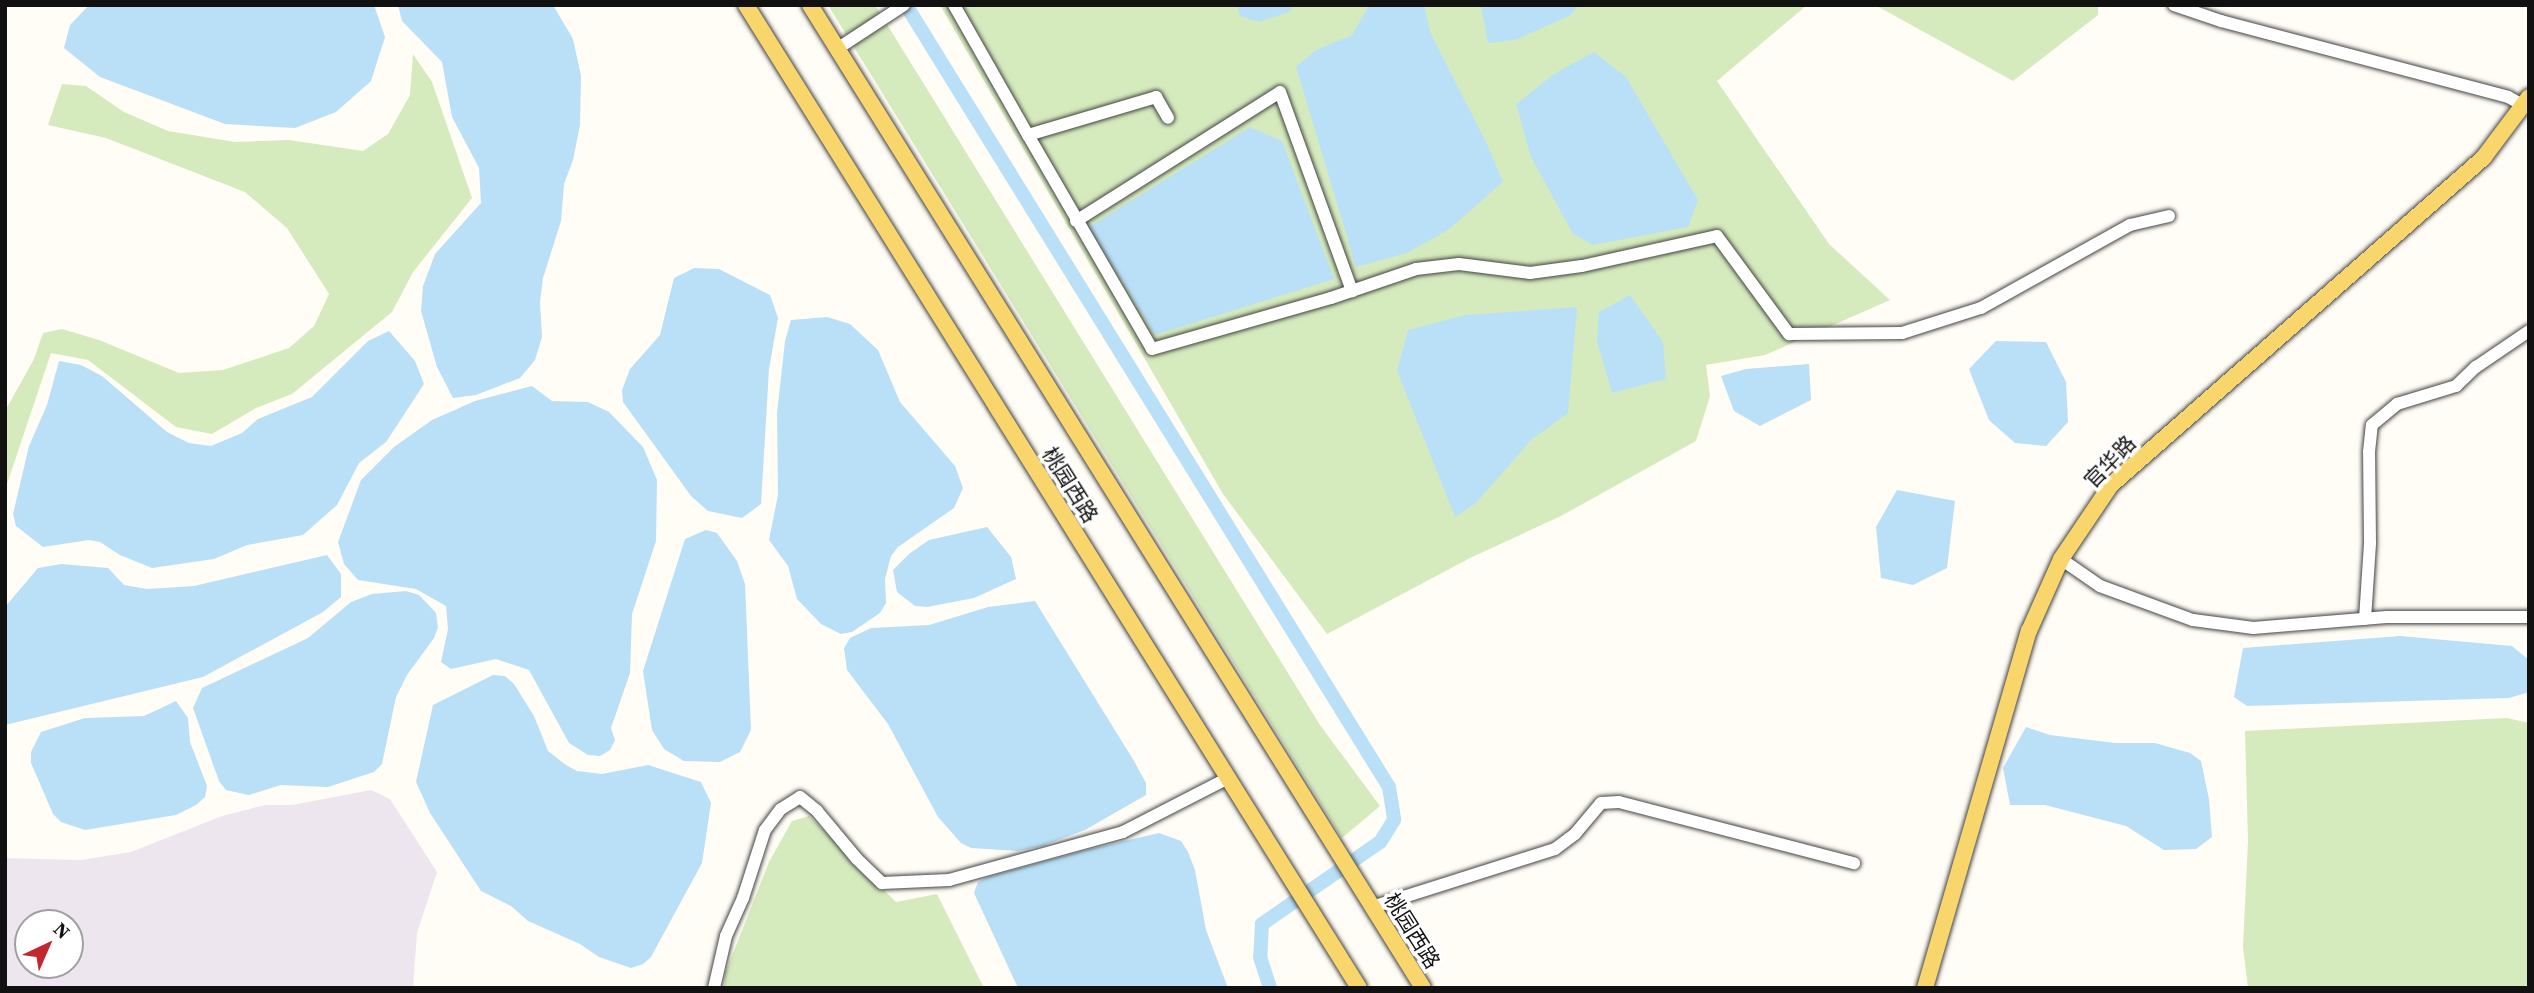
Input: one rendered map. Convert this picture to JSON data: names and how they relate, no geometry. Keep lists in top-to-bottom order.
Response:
{
  "streets": {
    "main road": ["官华路", "桃园西路"]
  },
  "north": "top right"
}
